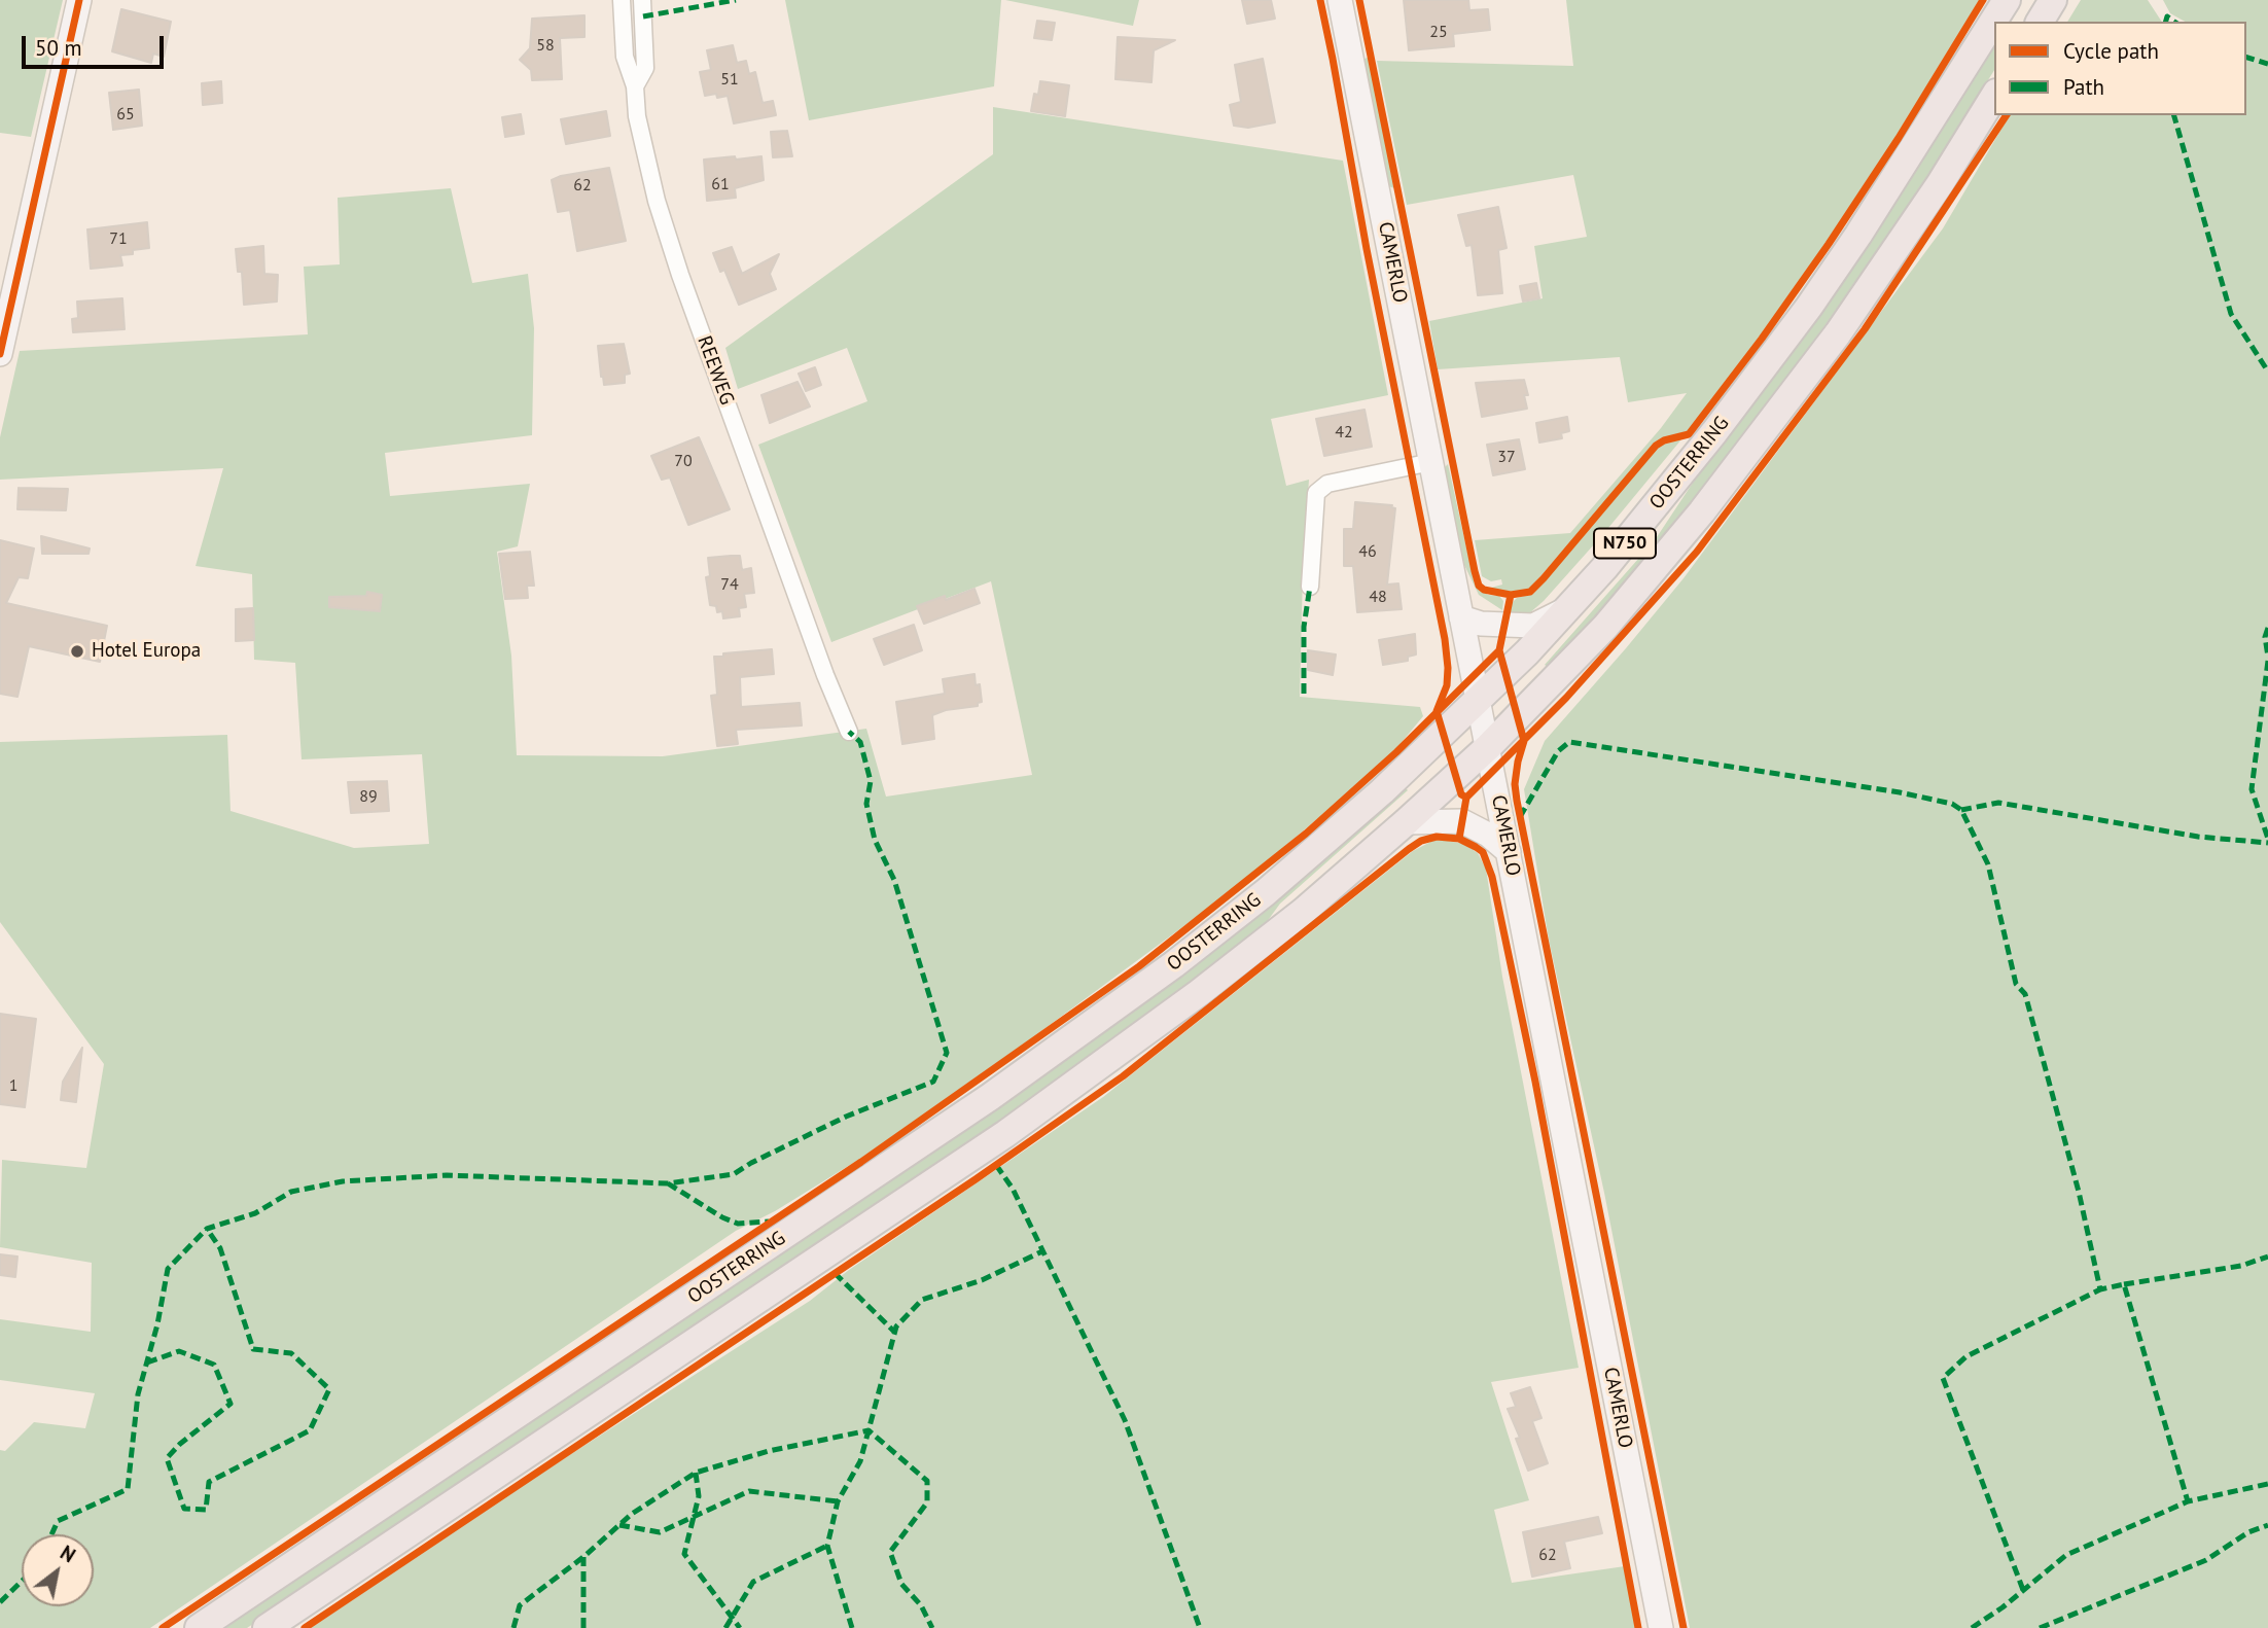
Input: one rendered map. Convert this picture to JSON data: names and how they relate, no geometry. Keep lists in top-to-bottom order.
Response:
{
  "streets": {
    "main road": ["CAMERLO", "OOSTERRING", "N750"],
    "street": ["REEWEG"]
  },
  "crossings": [
    ["CAMERLO", "OOSTERRING"]
  ],
  "places": ["Hotel Europa"],
  "house_numbers": [
    "25",
    "58",
    "51",
    "65",
    "61",
    "62",
    "71",
    "42",
    "37",
    "70",
    "46",
    "74",
    "48",
    "89",
    "1",
    "62"
  ],
  "legend": ["Cycle path", "Path"],
  "scale_bar": "50 m",
  "north": "top right"
}
